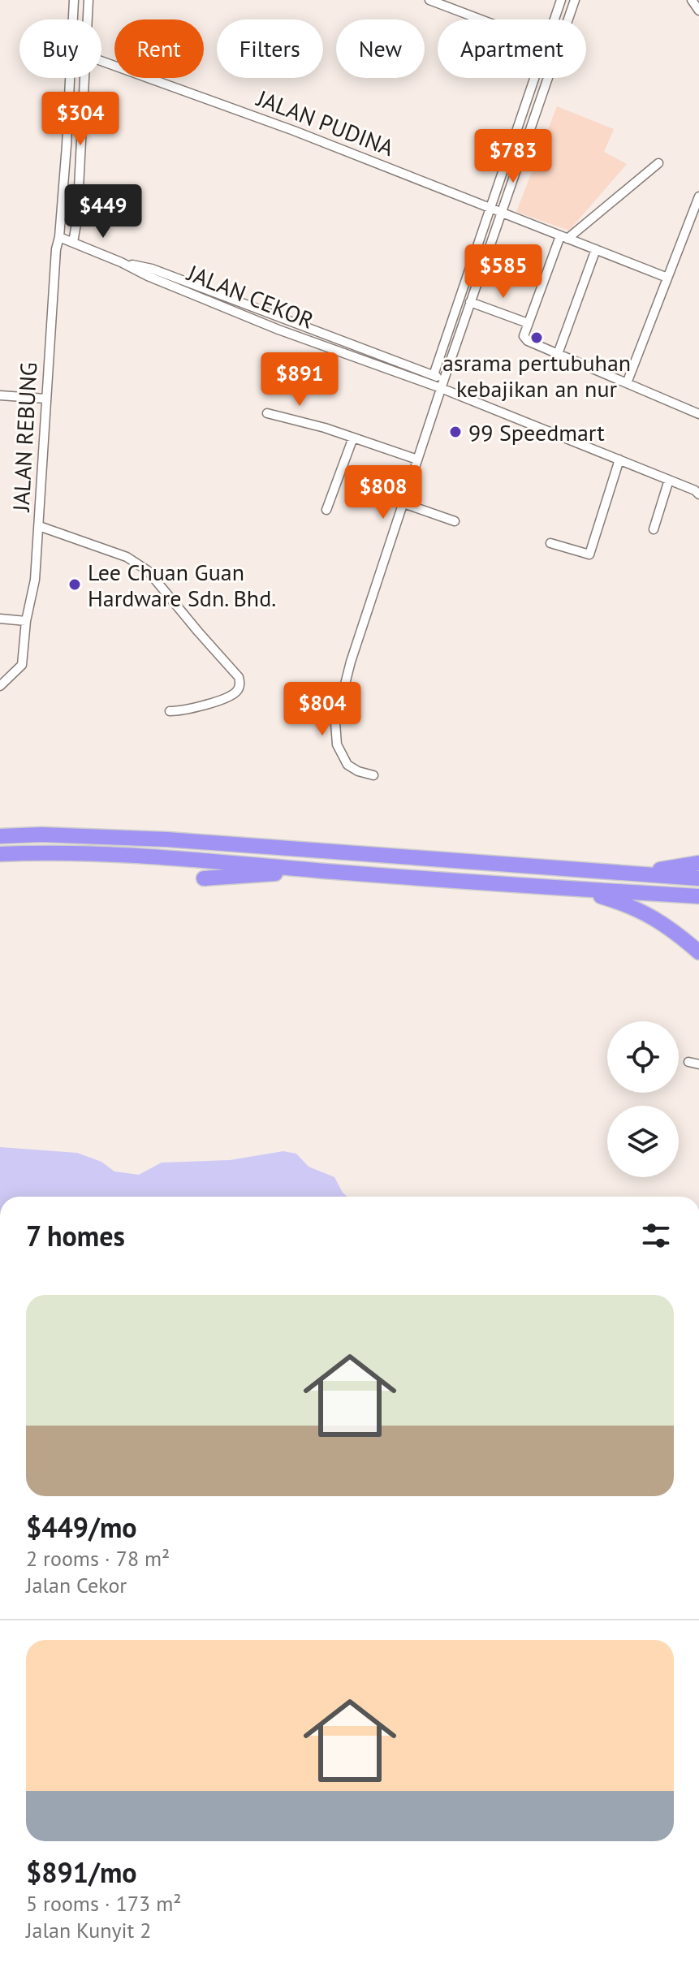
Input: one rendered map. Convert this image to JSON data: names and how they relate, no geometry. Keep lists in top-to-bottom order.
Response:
{
  "streets": {
    "street": ["JALAN PUDINA", "JALAN CEKOR", "JALAN REBUNG"]
  },
  "crossings": [
    ["JALAN CEKOR", "JALAN REBUNG"]
  ],
  "places": ["asrama pertubuhan kebajikan an nur", "99 Speedmart", "Lee Chuan Guan Hardware Sdn. Bhd."],
  "page": {
    "chip": [
      "Buy",
      "Rent",
      "Filters",
      "New",
      "Apartment"
    ],
    "price": [
      "$304",
      "$783",
      "$449",
      "$585",
      "$891",
      "$808",
      "$804"
    ],
    "heading": "7 homes",
    "list": [
      {
        "name": "$449/mo",
        "note": "2 rooms · 78 m² · Jalan Cekor"
      },
      {
        "name": "$891/mo",
        "note": "5 rooms · 173 m² · Jalan Kunyit 2"
      }
    ]
  }
}
